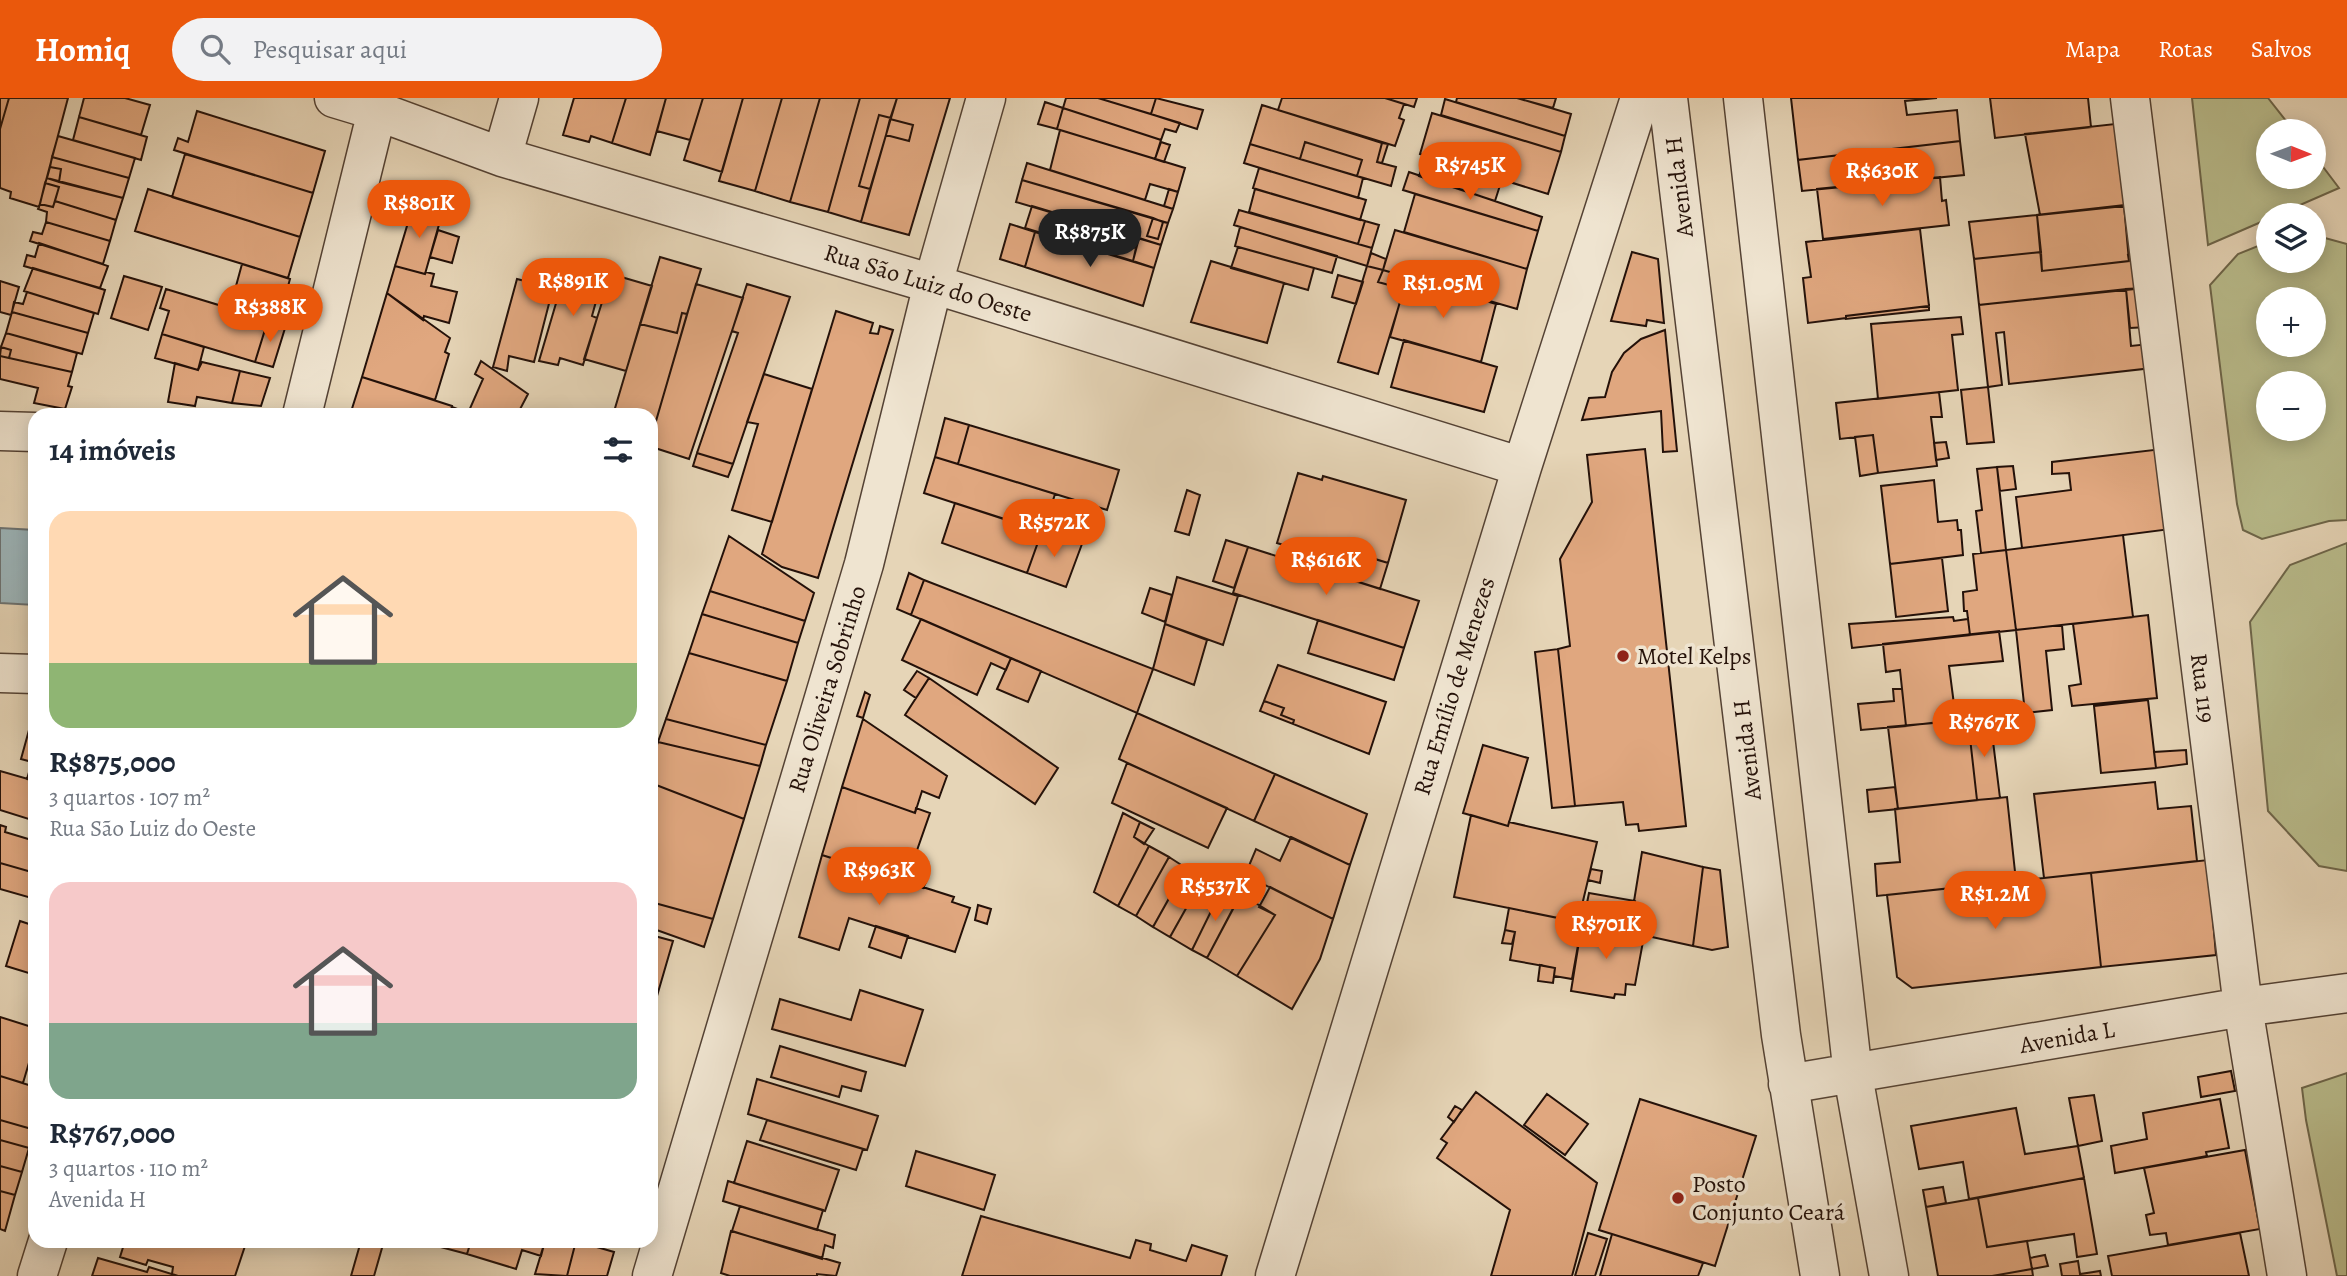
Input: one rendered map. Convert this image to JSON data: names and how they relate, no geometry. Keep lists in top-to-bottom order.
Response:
{
  "streets": {
    "street": [
      "Avenida H",
      "Rua São Luiz do Oeste",
      "Rua Emílio de Menezes",
      "Rua 119",
      "Rua Oliveira Sobrinho",
      "Avenida L"
    ]
  },
  "crossings": [
    ["Avenida H", "Avenida L"],
    ["Rua São Luiz do Oeste", "Rua Emílio de Menezes"],
    ["Rua São Luiz do Oeste", "Rua Oliveira Sobrinho"],
    ["Rua 119", "Avenida L"]
  ],
  "places": ["Motel Kelps", "Posto Conjunto Ceará"],
  "north": "right",
  "page": {
    "header": "Homiq",
    "search": "Pesquisar aqui",
    "nav": ["Mapa", "Rotas", "Salvos"],
    "map_buttons": ["+", "−"],
    "price": [
      "R$745K",
      "R$630K",
      "R$801K",
      "R$875K",
      "R$891K",
      "R$1.05M",
      "R$388K",
      "R$572K",
      "R$616K",
      "R$767K",
      "R$963K",
      "R$537K",
      "R$1.2M",
      "R$701K"
    ],
    "heading": "14 imóveis",
    "list": [
      {
        "name": "R$875,000",
        "note": "3 quartos · 107 m² · Rua São Luiz do Oeste"
      },
      {
        "name": "R$767,000",
        "note": "3 quartos · 110 m² · Avenida H"
      }
    ]
  }
}
